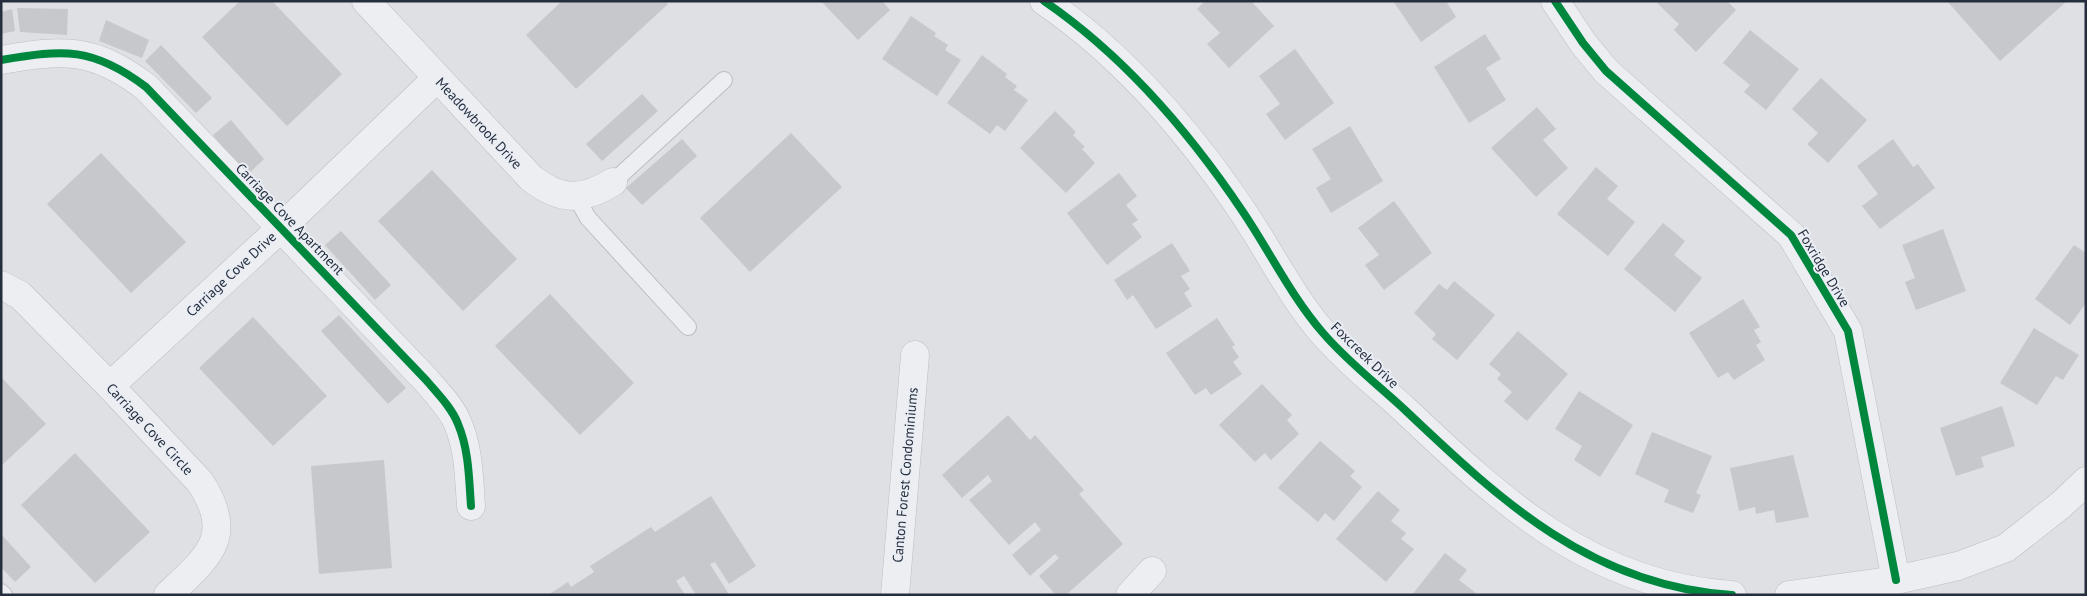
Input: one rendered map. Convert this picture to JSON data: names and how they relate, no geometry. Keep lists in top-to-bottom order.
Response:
{
  "streets": {
    "street": [
      "Meadowbrook Drive",
      "Carriage Cove Apartment",
      "Foxridge Drive",
      "Carriage Cove Drive",
      "Foxcreek Drive",
      "Carriage Cove Circle",
      "Canton Forest Condominiums"
    ]
  },
  "crossings": [
    ["Meadowbrook Drive", "Carriage Cove Drive"],
    ["Carriage Cove Apartment", "Carriage Cove Drive"],
    ["Carriage Cove Drive", "Carriage Cove Circle"]
  ]
}
